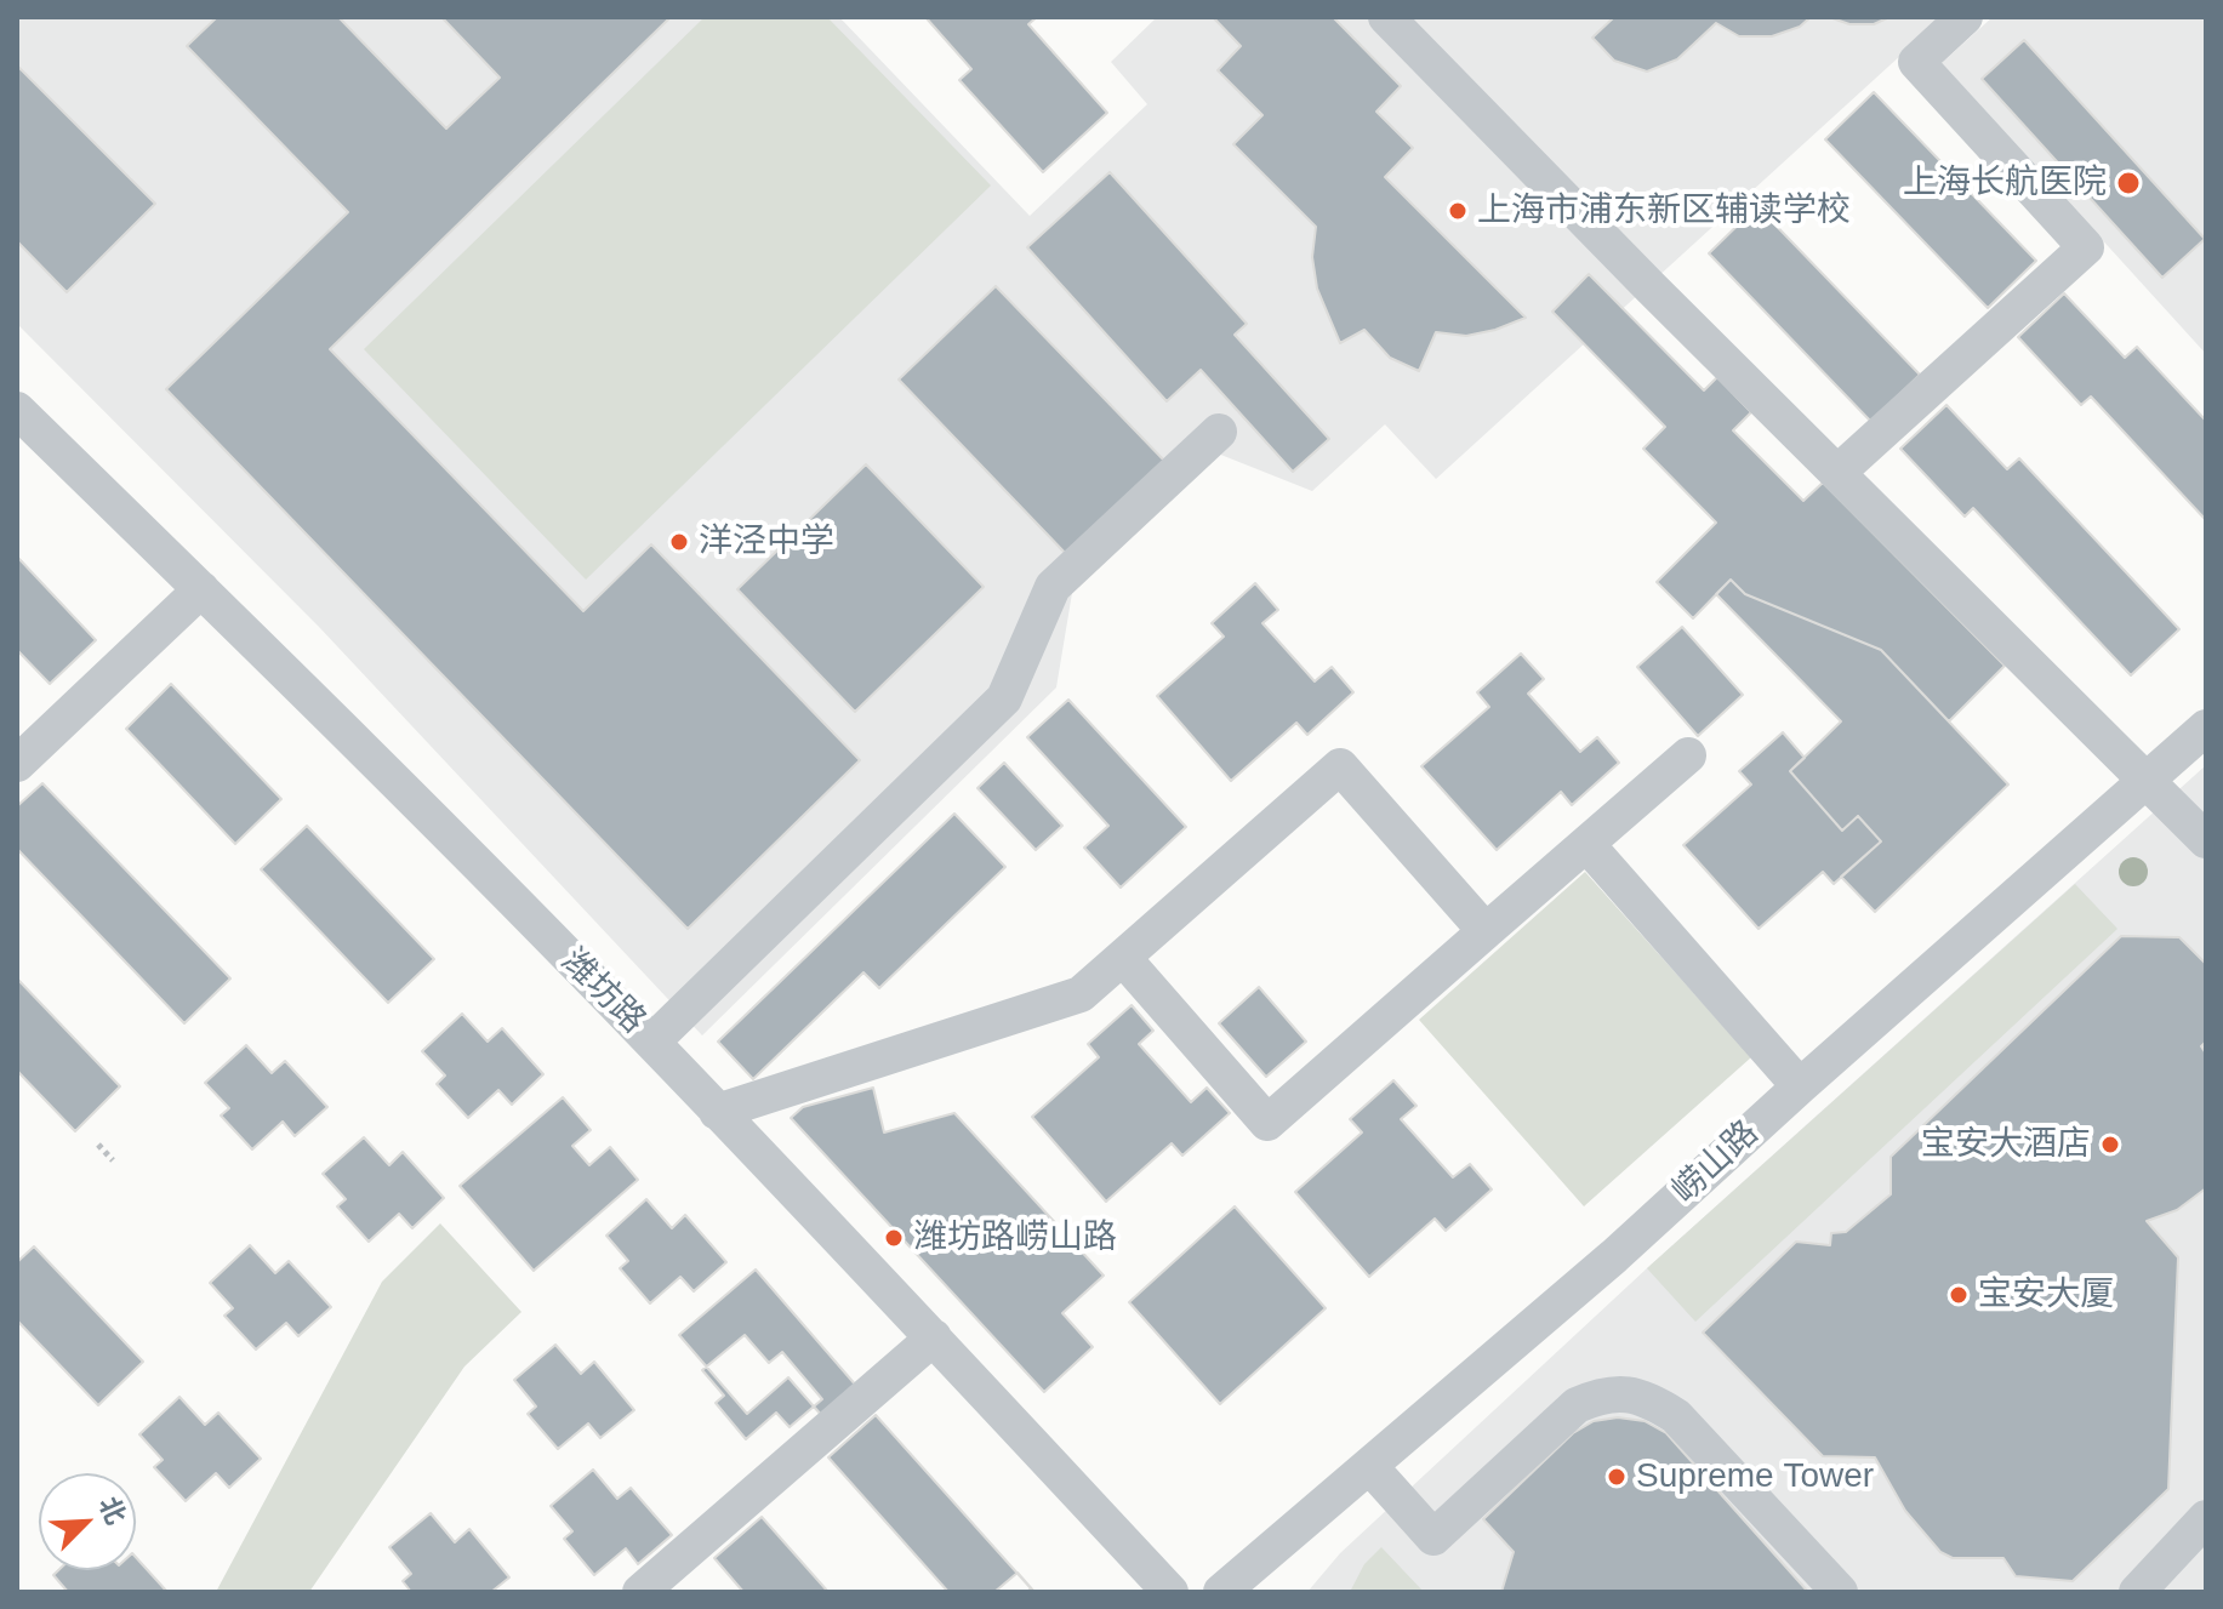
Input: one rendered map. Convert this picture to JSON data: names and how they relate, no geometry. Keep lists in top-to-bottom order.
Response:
{
  "streets": {
    "street": ["潍坊路", "崂山路"]
  },
  "places": [
    "上海长航医院",
    "上海市浦东新区辅读学校",
    "洋泾中学",
    "宝安大酒店",
    "潍坊路崂山路",
    "宝安大厦",
    "Supreme Tower"
  ],
  "north": "top right"
}
